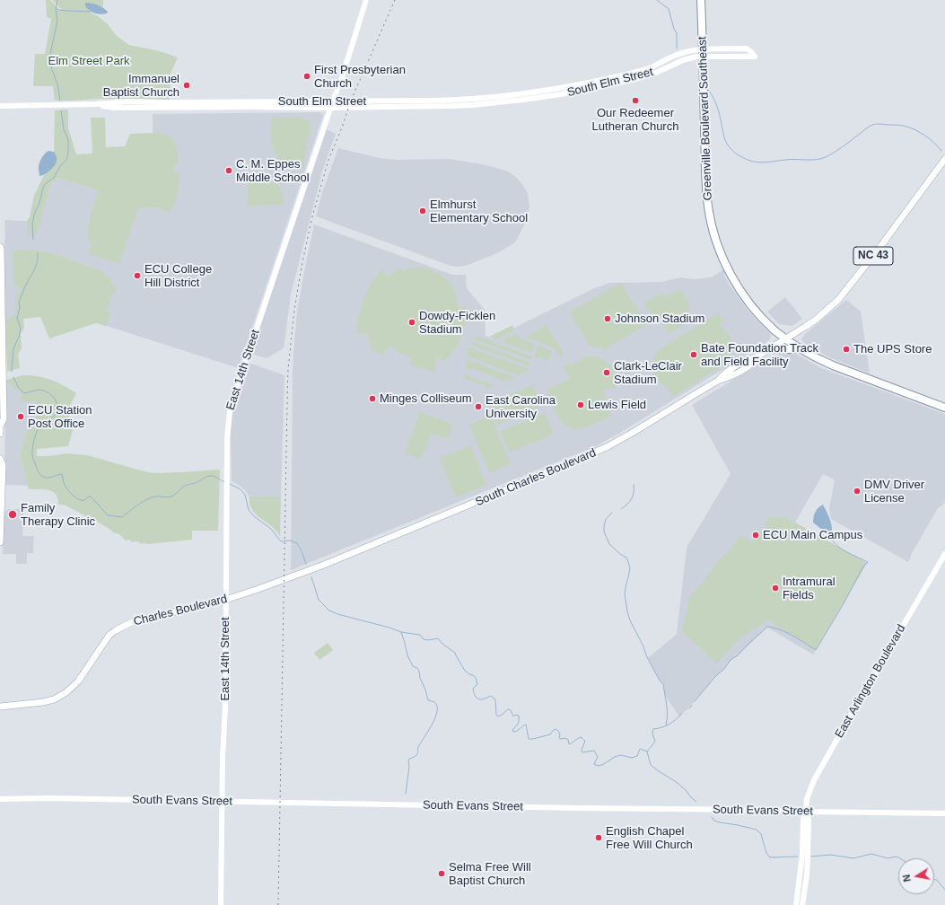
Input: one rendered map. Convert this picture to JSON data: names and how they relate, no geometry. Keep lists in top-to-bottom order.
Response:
{
  "streets": {
    "highway": ["Greenville Boulevard Southeast"],
    "main road": ["NC 43", "South Charles Boulevard", "Charles Boulevard"],
    "street": [
      "South Elm Street",
      "East 14th Street",
      "East Arlington Boulevard",
      "South Evans Street"
    ]
  },
  "crossings": [
    ["South Elm Street", "Greenville Boulevard Southeast"],
    ["South Elm Street", "East 14th Street"],
    ["Greenville Boulevard Southeast", "South Charles Boulevard"],
    ["East 14th Street", "Charles Boulevard"],
    ["East 14th Street", "South Evans Street"],
    ["South Charles Boulevard", "Charles Boulevard"],
    ["East Arlington Boulevard", "South Evans Street"]
  ],
  "parks": ["Elm Street Park"],
  "places": [
    "First Presbyterian Church",
    "Immanuel Baptist Church",
    "Our Redeemer Lutheran Church",
    "C. M. Eppes Middle School",
    "Elmhurst Elementary School",
    "ECU College Hill District",
    "Johnson Stadium",
    "Dowdy-Ficklen Stadium",
    "The UPS Store",
    "Bate Foundation Track and Field Facility",
    "Clark-LeClair Stadium",
    "Minges Colliseum",
    "Lewis Field",
    "East Carolina University",
    "ECU Station Post Office",
    "DMV Driver License",
    "Family Therapy Clinic",
    "ECU Main Campus",
    "Intramural Fields",
    "English Chapel Free Will Church",
    "Selma Free Will Baptist Church"
  ],
  "north": "left"
}
